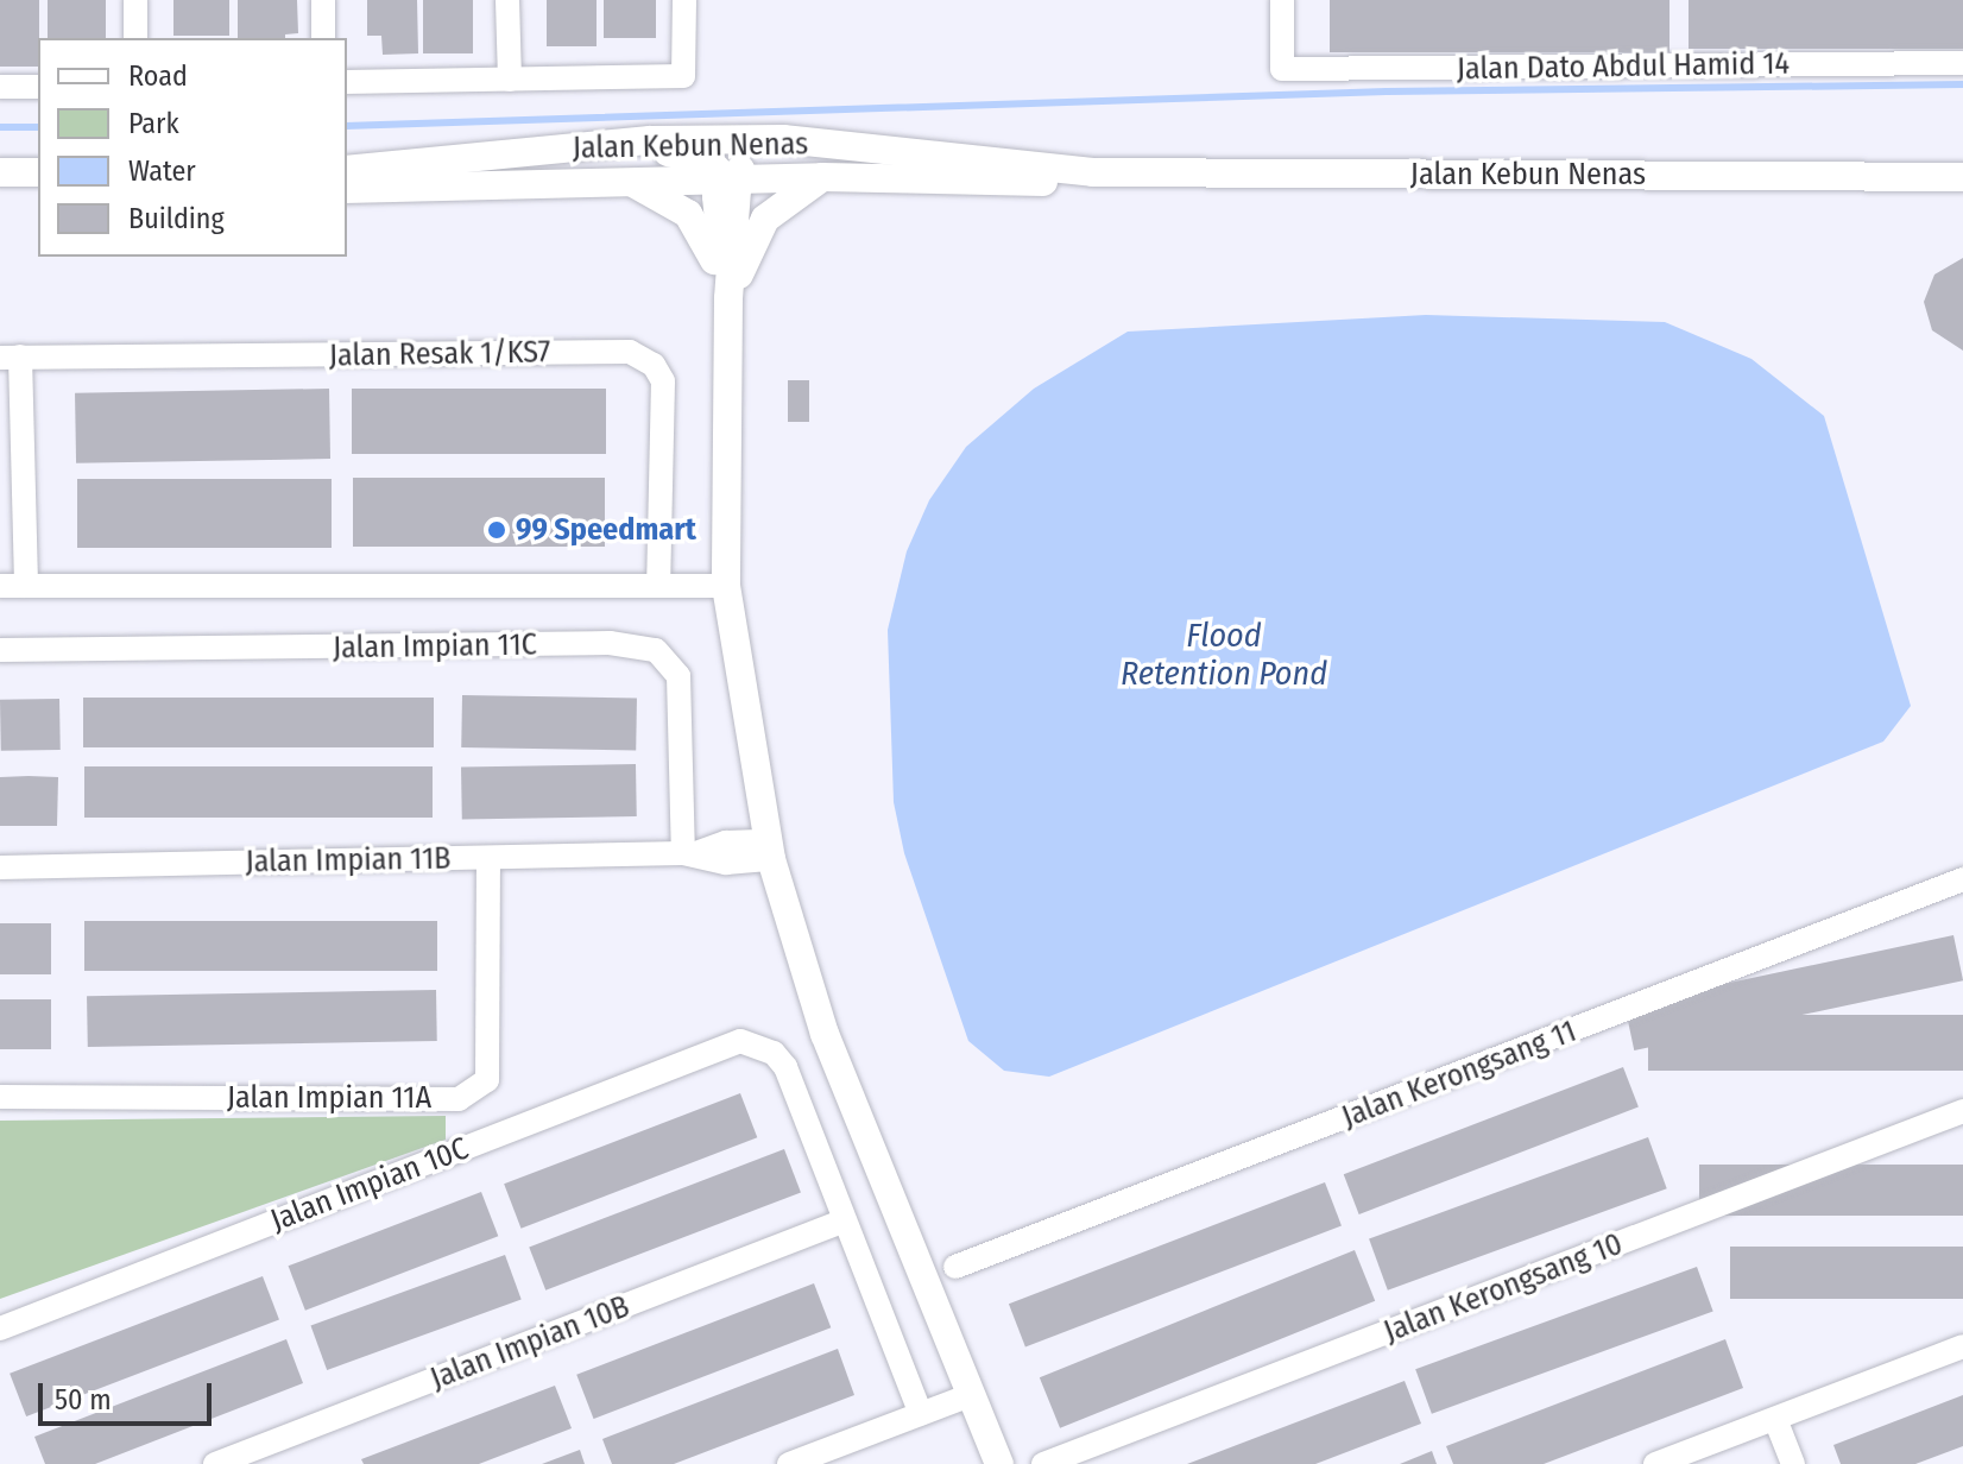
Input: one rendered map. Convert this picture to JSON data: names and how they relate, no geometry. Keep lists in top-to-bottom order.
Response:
{
  "streets": {
    "street": [
      "Jalan Dato Abdul Hamid 14",
      "Jalan Kebun Nenas",
      "Jalan Resak 1/KS7",
      "Jalan Impian 11C",
      "Jalan Impian 11B",
      "Jalan Kerongsang 11",
      "Jalan Impian 11A",
      "Jalan Impian 10C",
      "Jalan Kerongsang 10",
      "Jalan Impian 10B"
    ]
  },
  "crossings": [
    ["Jalan Impian 11C", "Jalan Impian 11B"],
    ["Jalan Impian 11B", "Jalan Impian 11A"],
    ["Jalan Impian 10C", "Jalan Impian 10B"]
  ],
  "water": ["Flood Retention Pond"],
  "places": ["99 Speedmart"],
  "legend": [
    "Road",
    "Park",
    "Water",
    "Building"
  ],
  "scale_bar": "50 m"
}
